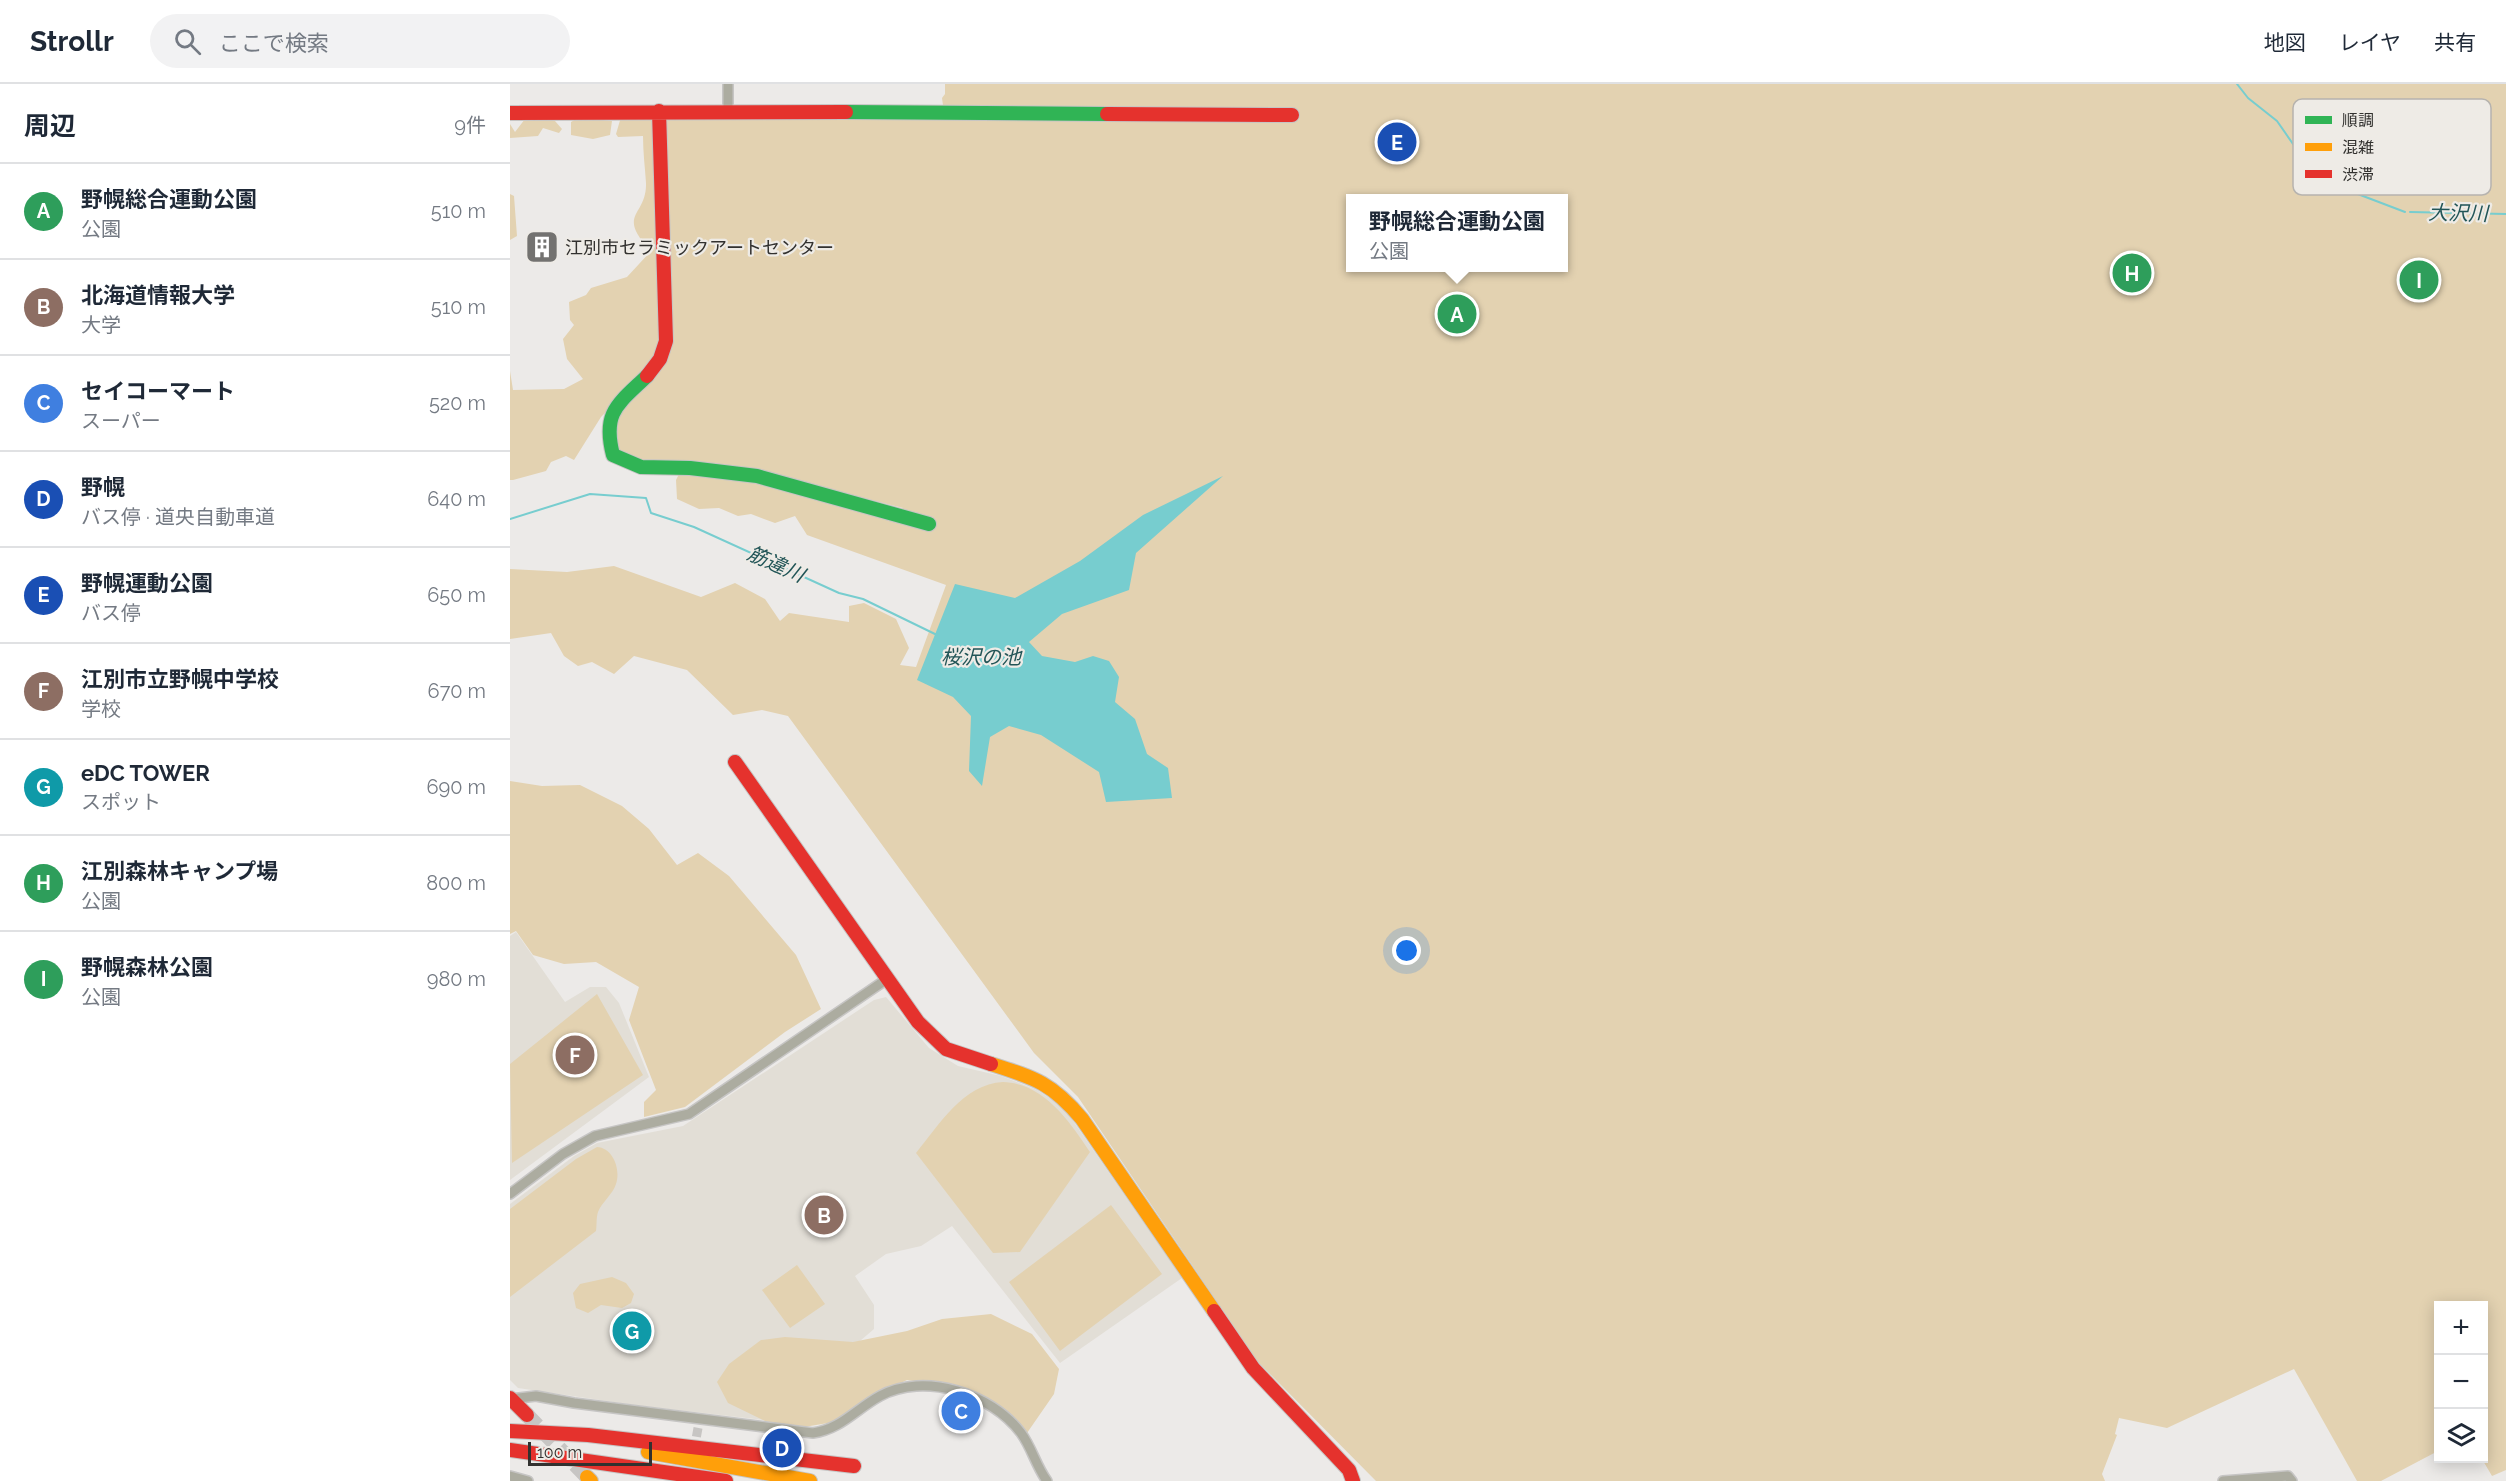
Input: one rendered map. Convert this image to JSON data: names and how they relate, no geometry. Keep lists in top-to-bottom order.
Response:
{
  "water": ["大沢川", "筋違川", "桜沢の池"],
  "places": {
    "building": ["江別市セラミックアートセンター"]
  },
  "legend": ["順調", "混雑", "渋滞"],
  "scale_bar": "100 m",
  "page": {
    "header": "Strollr",
    "search": "ここで検索",
    "nav": ["地図", "レイヤ", "共有"],
    "heading": ["周辺", "9件"],
    "pins": [
      "E",
      "H",
      "I",
      "A",
      "F",
      "B",
      "G",
      "C",
      "D"
    ],
    "list": [
      {
        "mark": "A",
        "name": "野幌総合運動公園",
        "note": "公園",
        "value": "510 m"
      },
      {
        "mark": "B",
        "name": "北海道情報大学",
        "note": "大学",
        "value": "510 m"
      },
      {
        "mark": "C",
        "name": "セイコーマート",
        "note": "スーパー",
        "value": "520 m"
      },
      {
        "mark": "D",
        "name": "野幌",
        "note": "バス停 · 道央自動車道",
        "value": "640 m"
      },
      {
        "mark": "E",
        "name": "野幌運動公園",
        "note": "バス停",
        "value": "650 m"
      },
      {
        "mark": "F",
        "name": "江別市立野幌中学校",
        "note": "学校",
        "value": "670 m"
      },
      {
        "mark": "G",
        "name": "eDC TOWER",
        "note": "スポット",
        "value": "690 m"
      },
      {
        "mark": "H",
        "name": "江別森林キャンプ場",
        "note": "公園",
        "value": "800 m"
      },
      {
        "mark": "I",
        "name": "野幌森林公園",
        "note": "公園",
        "value": "980 m"
      }
    ],
    "popup": ["野幌総合運動公園", "公園"],
    "map_buttons": ["+", "−"],
    "scale": "100 m"
  }
}
